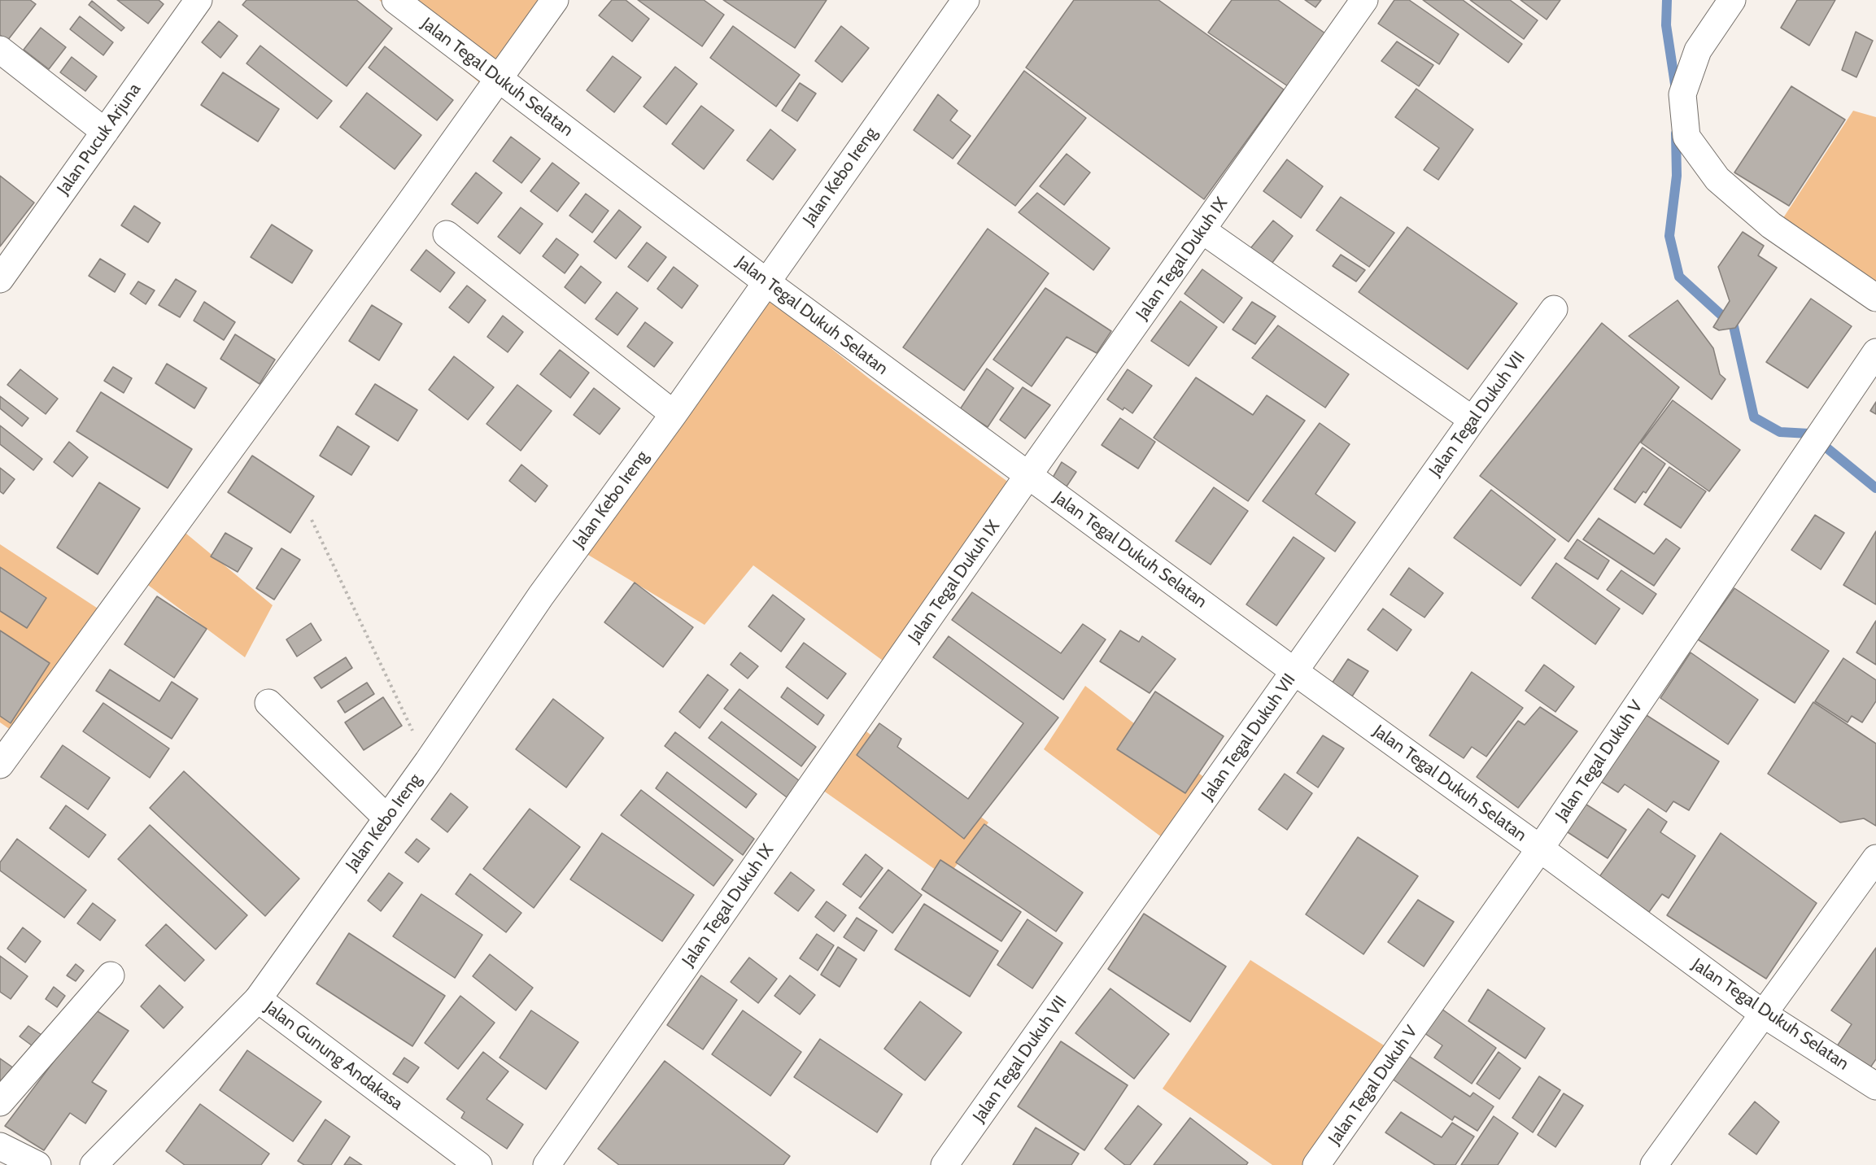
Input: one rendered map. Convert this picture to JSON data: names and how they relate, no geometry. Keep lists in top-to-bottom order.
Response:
{
  "streets": {
    "street": [
      "Jalan Tegal Dukuh Selatan",
      "Jalan Pucuk Arjuna",
      "Jalan Kebo Ireng",
      "Jalan Tegal Dukuh IX",
      "Jalan Tegal Dukuh VII",
      "Jalan Tegal Dukuh V",
      "Jalan Gunung Andakasa"
    ]
  },
  "crossings": [
    ["Jalan Tegal Dukuh Selatan", "Jalan Kebo Ireng"],
    ["Jalan Tegal Dukuh Selatan", "Jalan Tegal Dukuh IX"],
    ["Jalan Tegal Dukuh Selatan", "Jalan Tegal Dukuh VII"],
    ["Jalan Tegal Dukuh Selatan", "Jalan Tegal Dukuh V"],
    ["Jalan Kebo Ireng", "Jalan Gunung Andakasa"]
  ]
}
